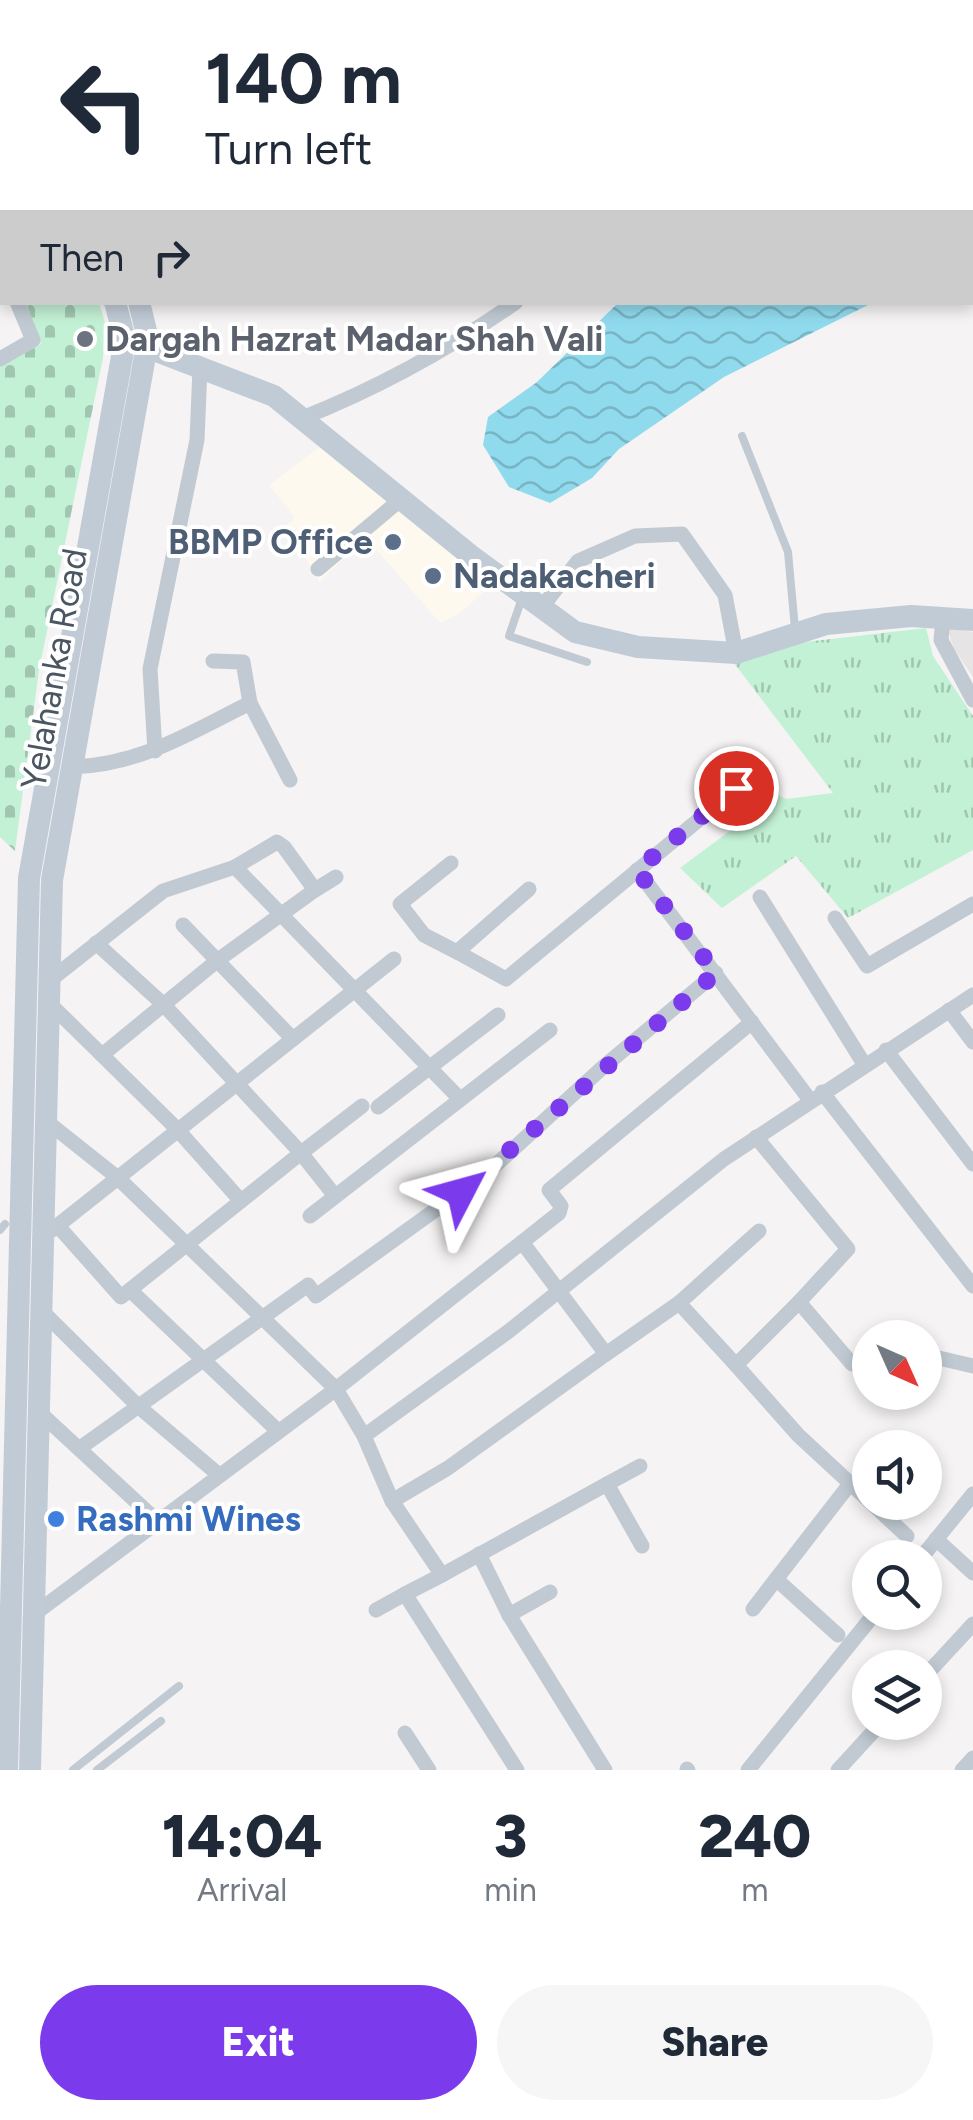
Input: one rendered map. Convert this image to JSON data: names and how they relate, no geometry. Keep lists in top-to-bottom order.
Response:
{
  "streets": {
    "main road": ["Yelahanka Road"]
  },
  "places": [
    "Dargah Hazrat Madar Shah Vali",
    "BBMP Office",
    "Nadakacheri",
    "Rashmi Wines"
  ],
  "north": "bottom right",
  "page": {
    "turn": ["140 m", "Turn left"],
    "then": "Then",
    "eta": [
      "14:04",
      "Arrival",
      "3",
      "min",
      "240",
      "m"
    ],
    "buttons": ["Exit", "Share"]
  }
}
